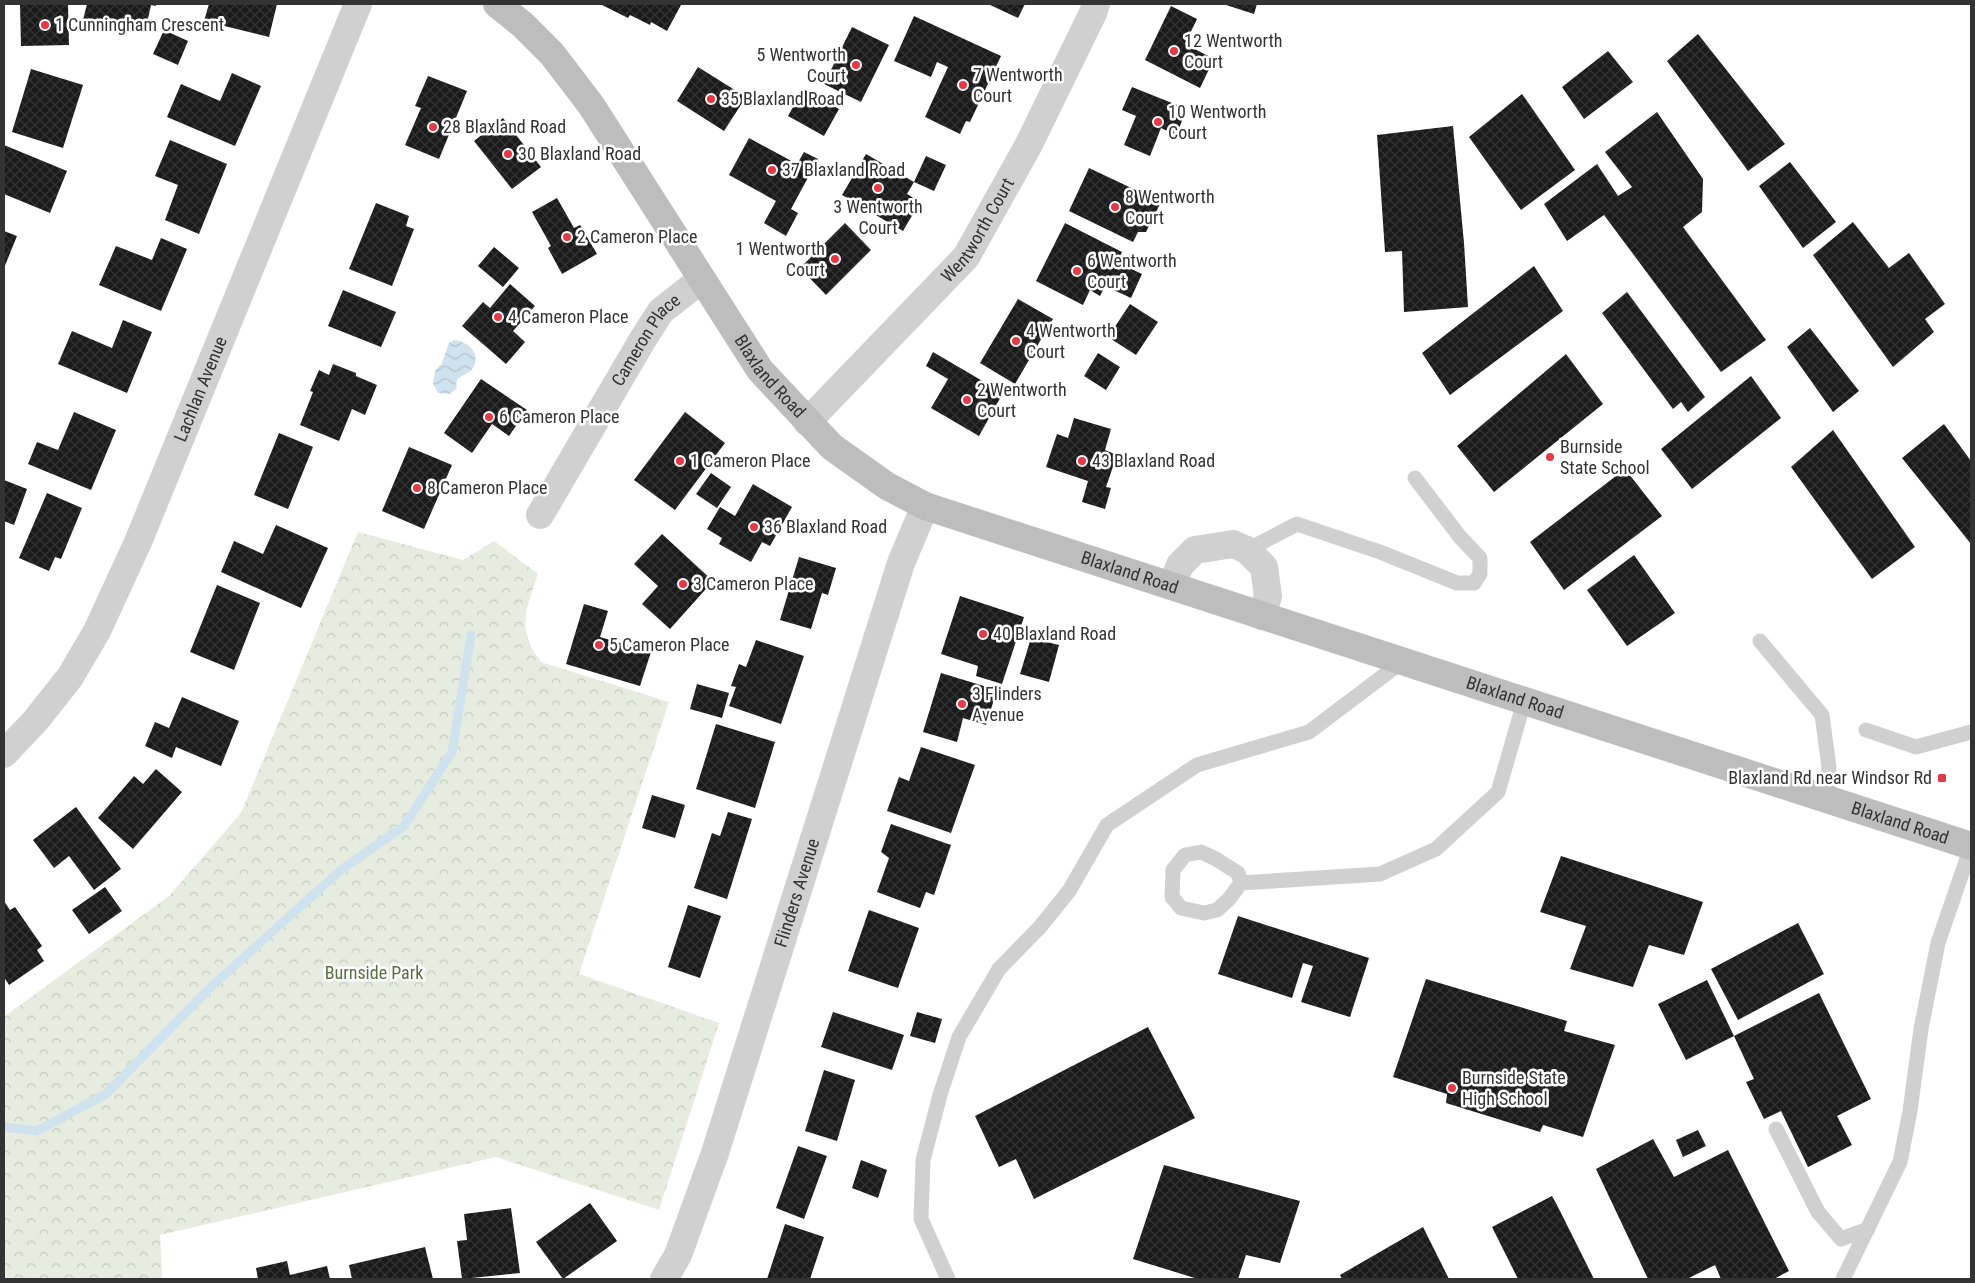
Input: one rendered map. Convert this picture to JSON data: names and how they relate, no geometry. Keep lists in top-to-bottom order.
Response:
{
  "streets": {
    "street": [
      "Wentworth Court",
      "Cameron Place",
      "Blaxland Road",
      "Lachlan Avenue",
      "Flinders Avenue"
    ]
  },
  "crossings": [
    ["Wentworth Court", "Blaxland Road"],
    ["Cameron Place", "Blaxland Road"],
    ["Blaxland Road", "Flinders Avenue"]
  ],
  "parks": ["Burnside Park"],
  "places": {
    "other": [
      "1 Cunningham Crescent",
      "12 Wentworth Court",
      "5 Wentworth Court",
      "7 Wentworth Court",
      "35 Blaxland Road",
      "10 Wentworth Court",
      "28 Blaxland Road",
      "30 Blaxland Road",
      "37 Blaxland Road",
      "3 Wentworth Court",
      "8 Wentworth Court",
      "2 Cameron Place",
      "1 Wentworth Court",
      "6 Wentworth Court",
      "4 Cameron Place",
      "4 Wentworth Court",
      "2 Wentworth Court",
      "6 Cameron Place",
      "Burnside State School",
      "1 Cameron Place",
      "43 Blaxland Road",
      "8 Cameron Place",
      "36 Blaxland Road",
      "3 Cameron Place",
      "40 Blaxland Road",
      "5 Cameron Place",
      "3 Flinders Avenue",
      "Burnside State High School"
    ],
    "transit": ["Blaxland Rd near Windsor Rd"]
  }
}
